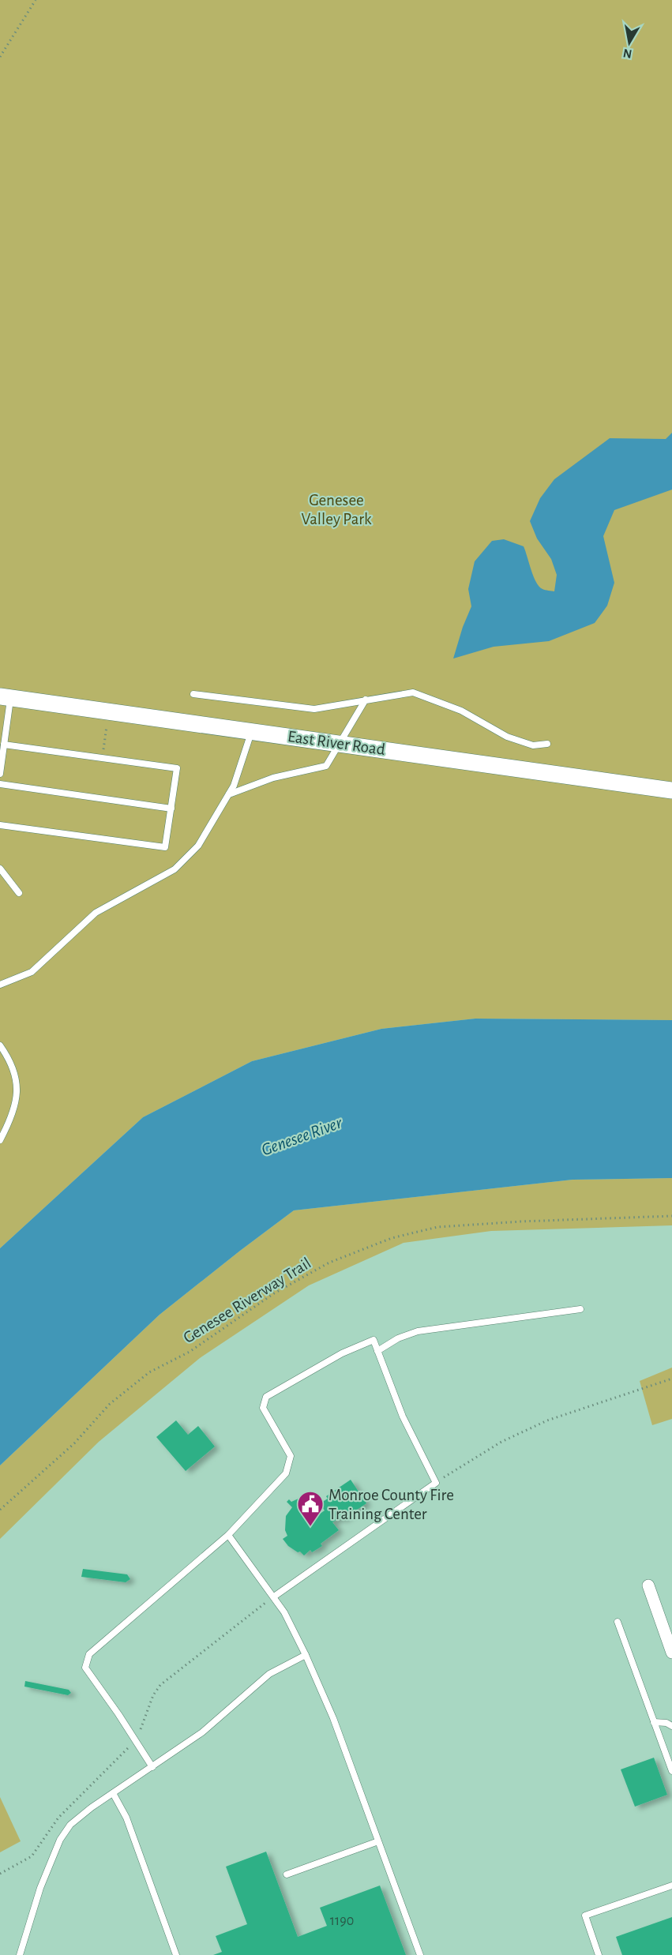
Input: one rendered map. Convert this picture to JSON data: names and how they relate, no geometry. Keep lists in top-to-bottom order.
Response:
{
  "streets": {
    "street": ["East River Road"],
    "path": ["Genesee Riverway Trail"]
  },
  "water": ["Genesee River"],
  "parks": ["Genesee Valley Park"],
  "places": {
    "public building": ["Monroe County Fire Training Center"]
  },
  "house_numbers": ["1190"],
  "north": "bottom"
}
